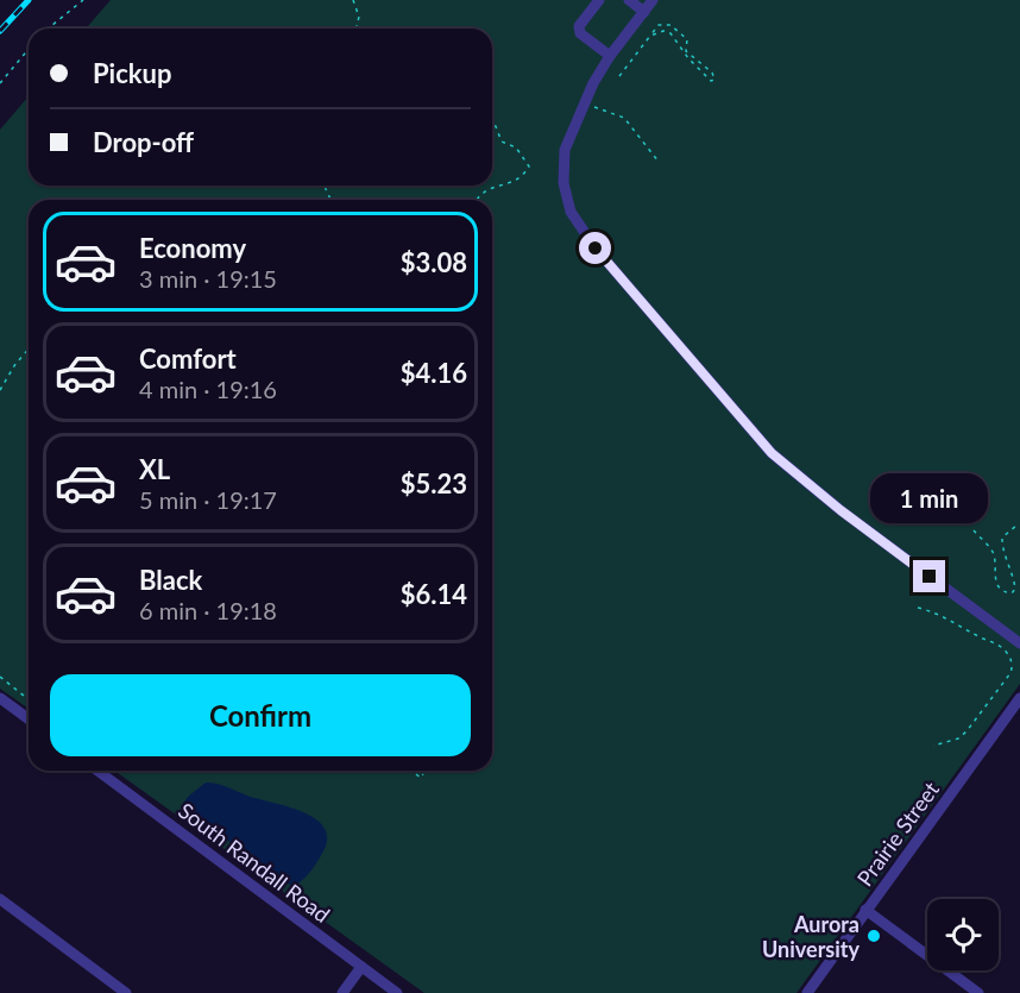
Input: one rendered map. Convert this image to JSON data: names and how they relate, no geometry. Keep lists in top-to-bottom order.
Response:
{
  "streets": {
    "street": ["Prairie Street", "South Randall Road"]
  },
  "places": ["Aurora University"],
  "page": {
    "banner": ["Pickup", "Drop-off"],
    "list": [
      {
        "name": "Economy",
        "note": "3 min · 19:15",
        "value": "$3.08"
      },
      {
        "name": "Comfort",
        "note": "4 min · 19:16",
        "value": "$4.16"
      },
      {
        "name": "XL",
        "note": "5 min · 19:17",
        "value": "$5.23"
      },
      {
        "name": "Black",
        "note": "6 min · 19:18",
        "value": "$6.14"
      }
    ],
    "bubble": "1 min",
    "buttons": "Confirm"
  }
}
